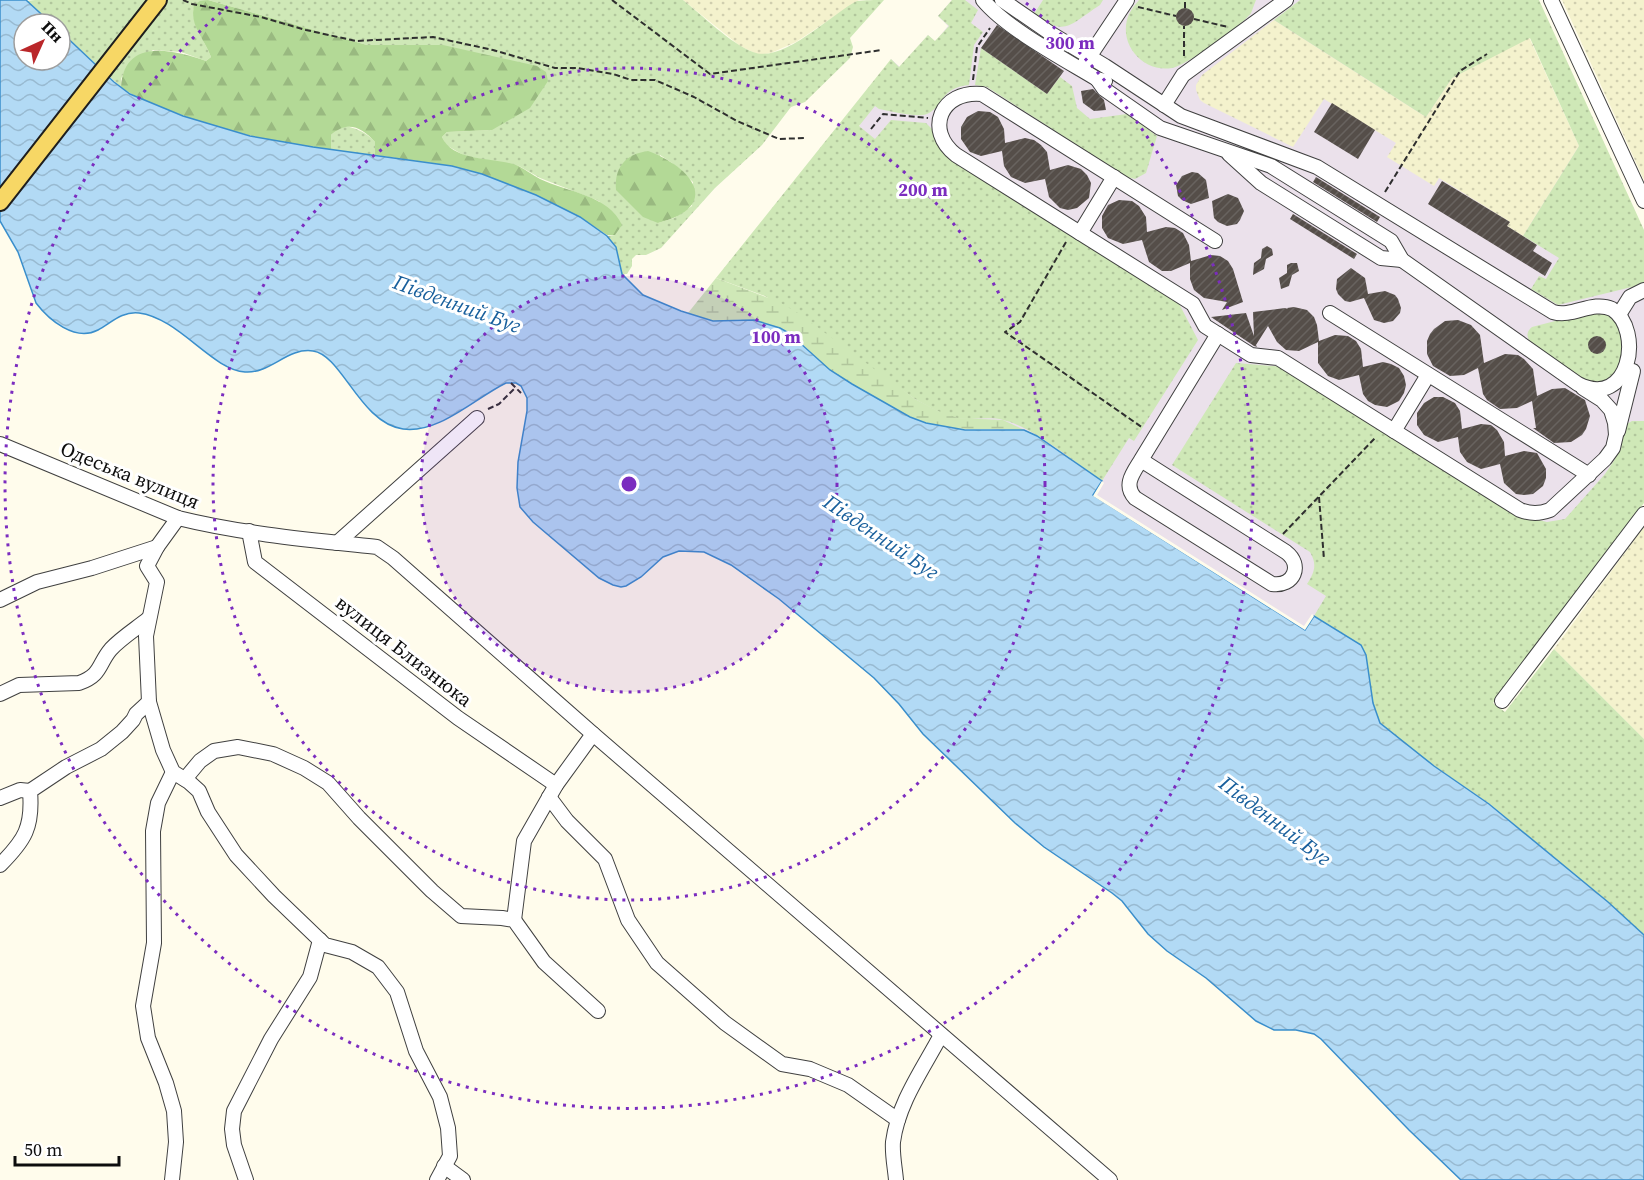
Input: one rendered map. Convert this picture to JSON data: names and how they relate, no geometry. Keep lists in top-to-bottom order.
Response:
{
  "streets": {
    "street": ["Одеська вулиця", "вулиця Близнюка"]
  },
  "crossings": [
    ["Одеська вулиця", "вулиця Близнюка"]
  ],
  "water": ["Південний Буг"],
  "scale_bar": "50 m",
  "north": "top right",
  "rings": ["300 m", "200 m", "100 m"]
}
